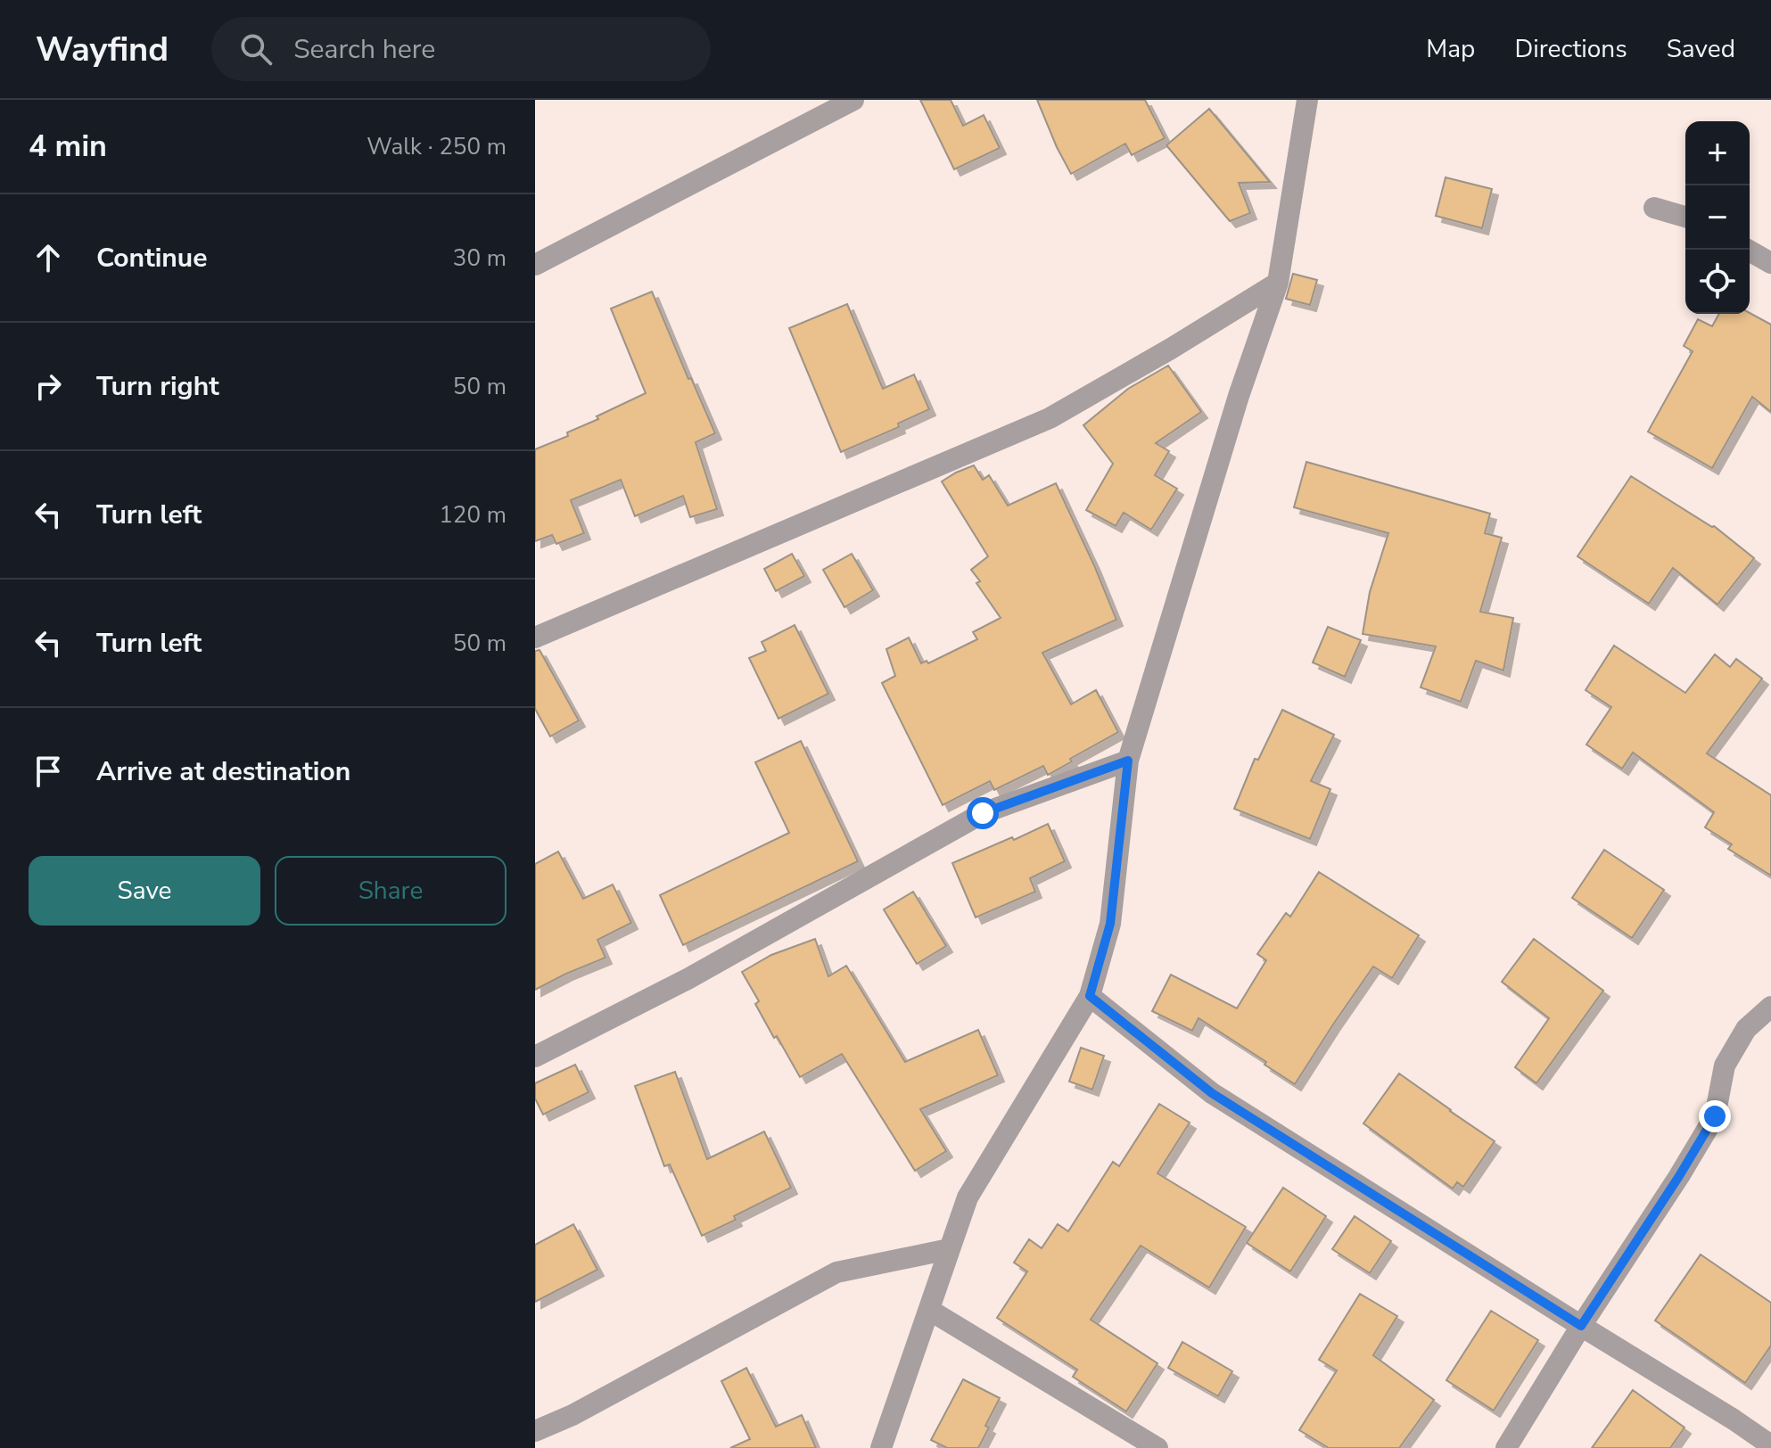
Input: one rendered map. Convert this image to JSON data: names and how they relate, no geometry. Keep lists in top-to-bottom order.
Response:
{
  "page": {
    "header": "Wayfind",
    "search": "Search here",
    "nav": ["Map", "Directions", "Saved"],
    "heading": ["4 min", "Walk · 250 m"],
    "map_buttons": ["+", "−"],
    "list": [
      ["Continue", "30 m"],
      ["Turn right", "50 m"],
      ["Turn left", "120 m"],
      ["Turn left", "50 m"],
      "Arrive at destination"
    ],
    "buttons": ["Save", "Share"]
  }
}
